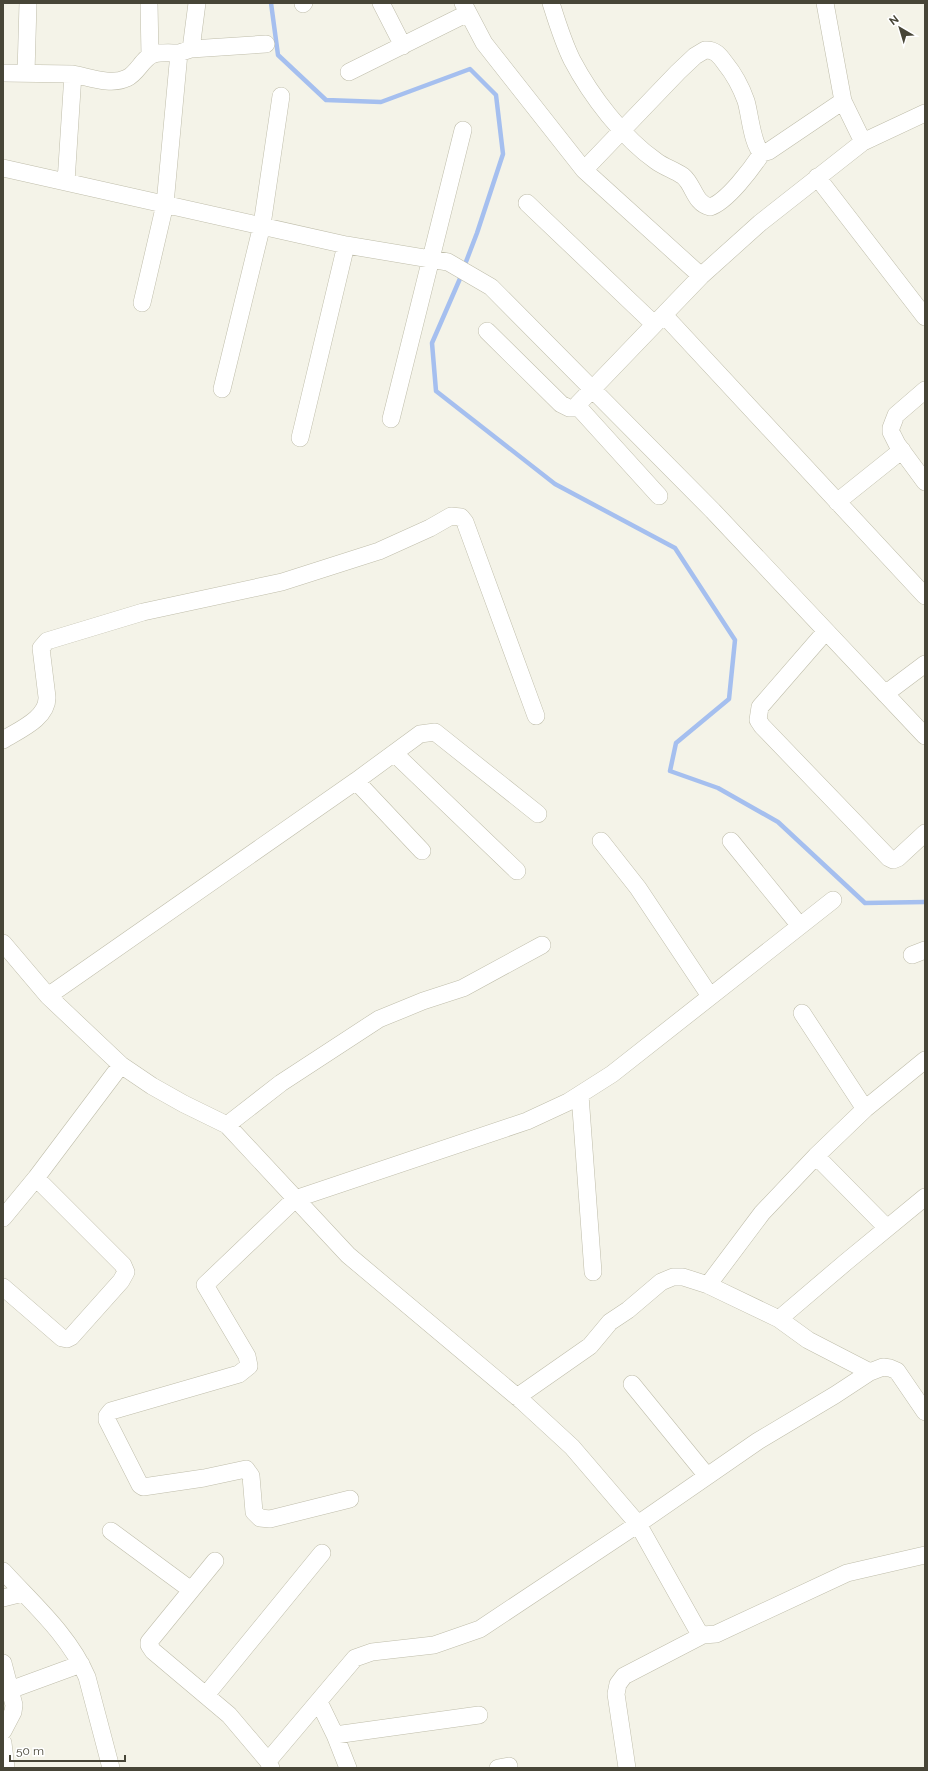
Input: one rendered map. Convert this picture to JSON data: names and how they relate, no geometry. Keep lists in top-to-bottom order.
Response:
{
  "scale_bar": "50 m",
  "north": "top left"
}
